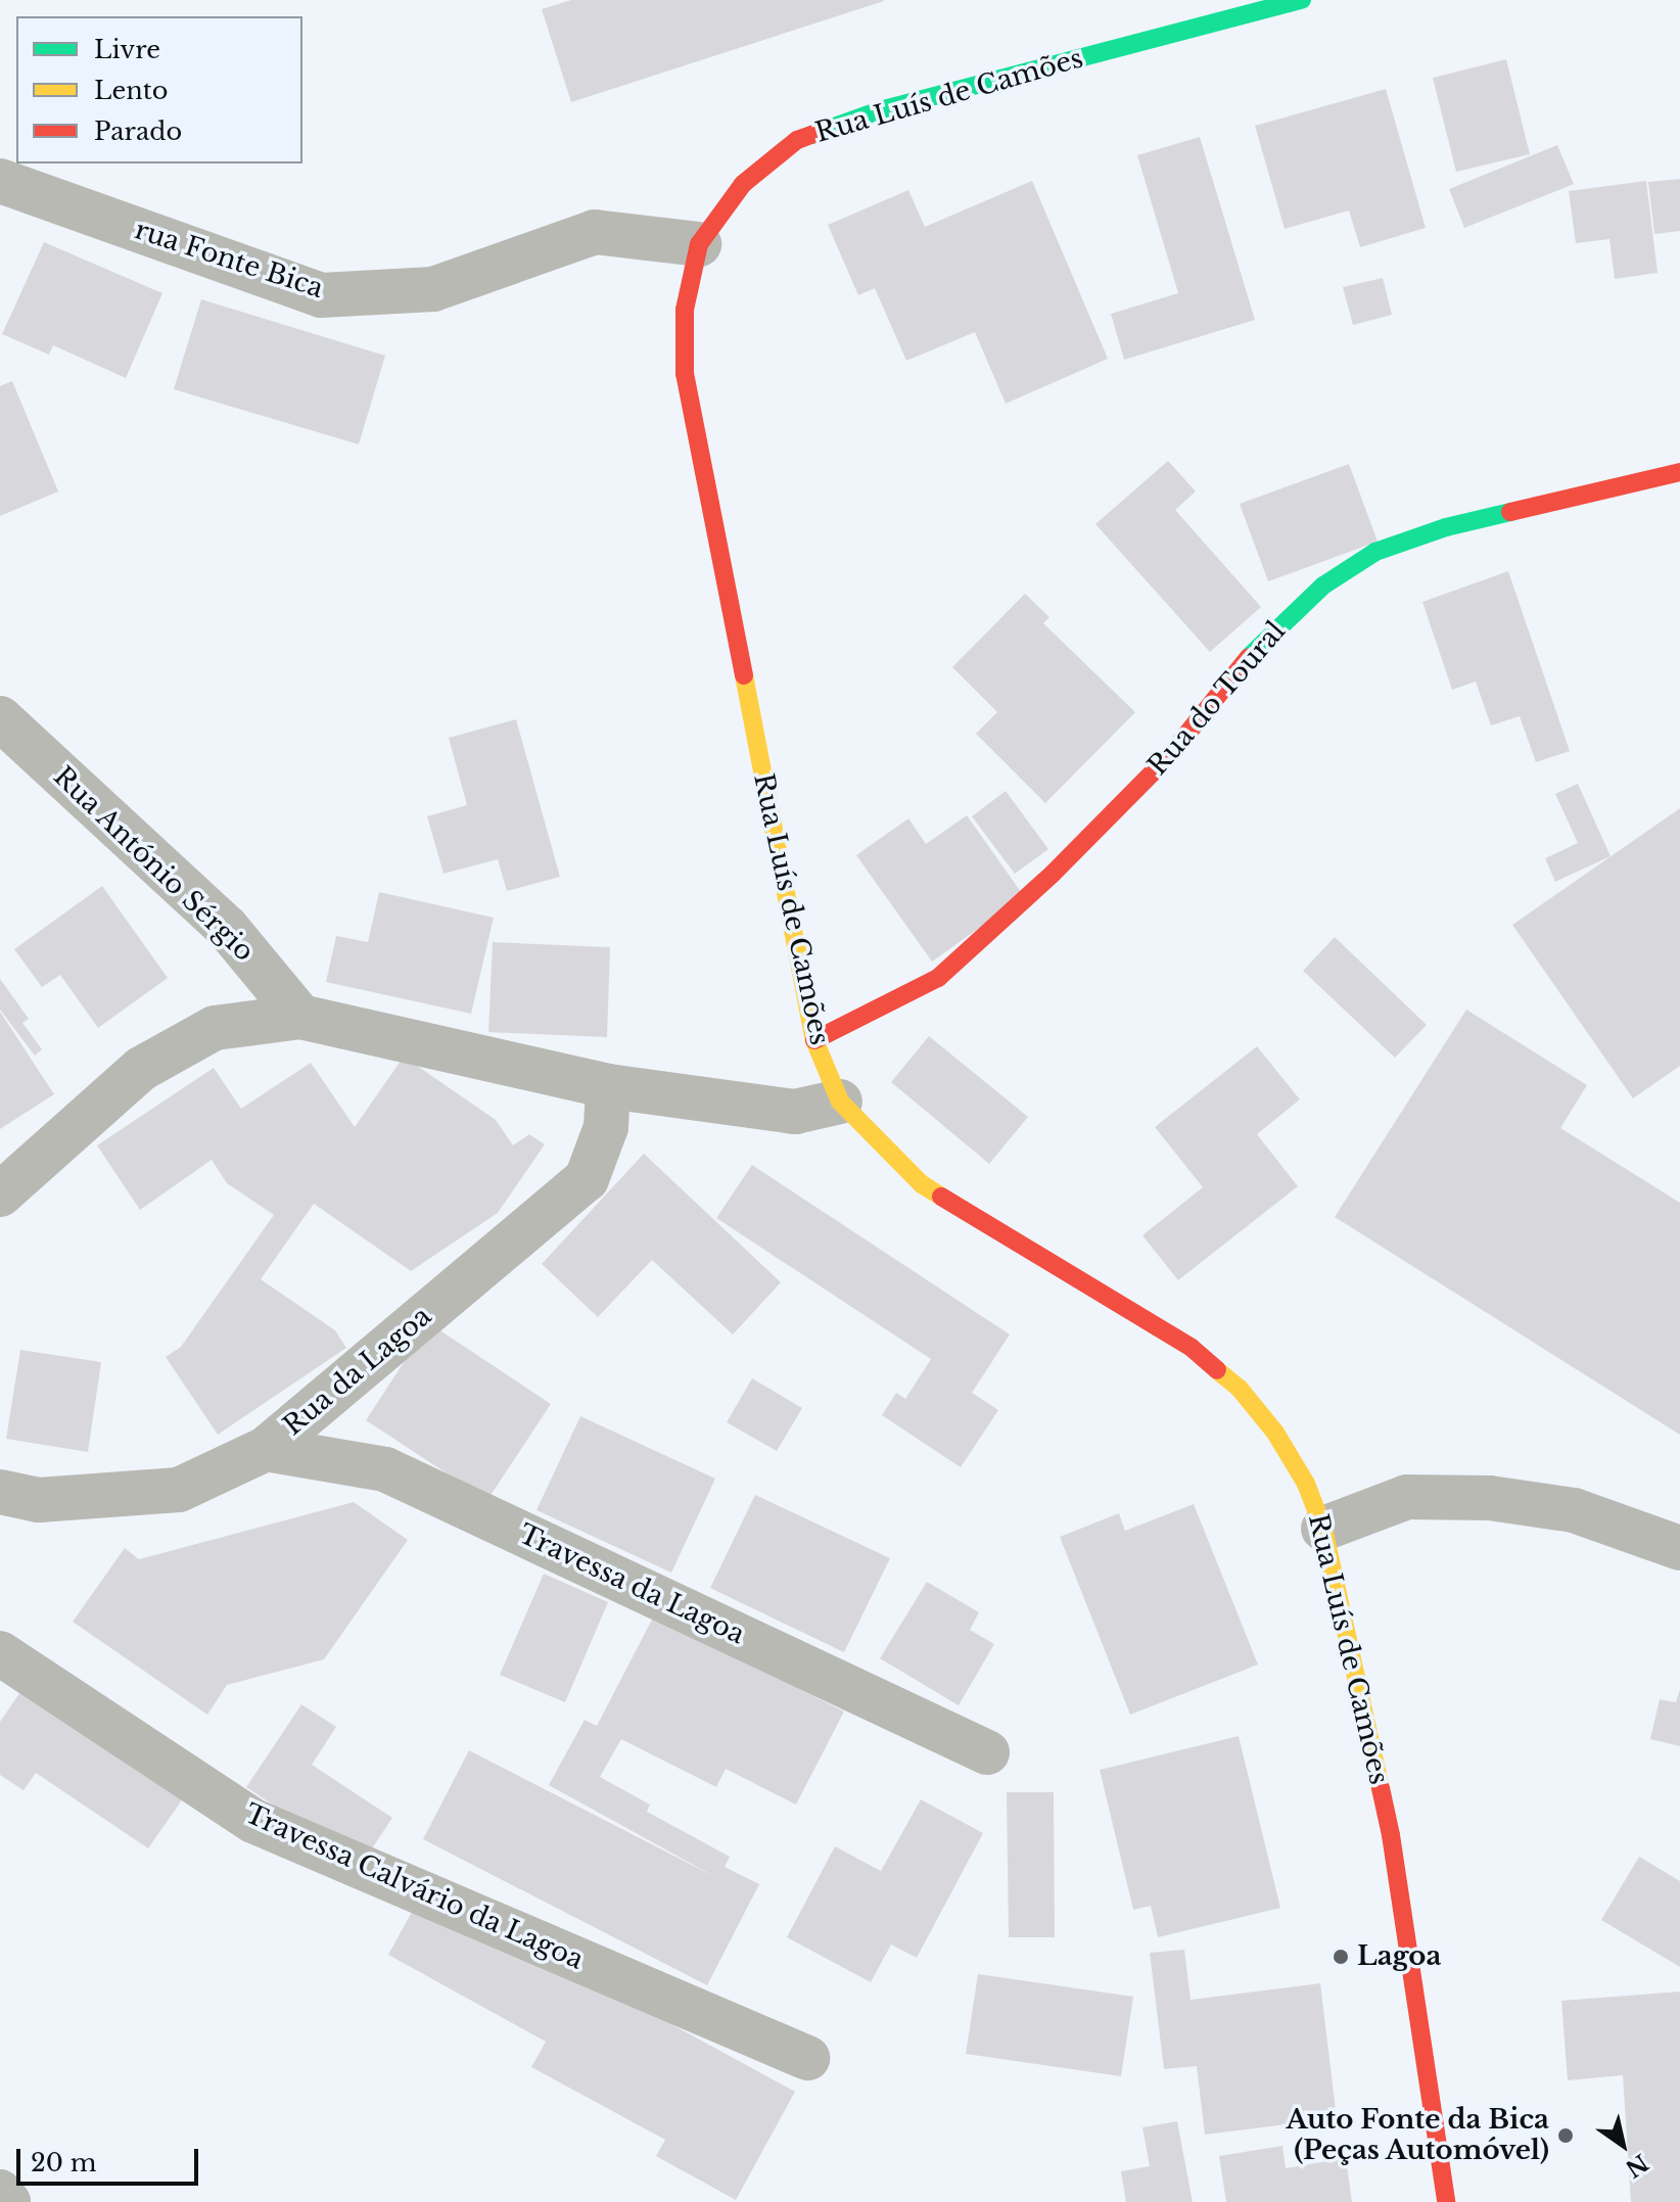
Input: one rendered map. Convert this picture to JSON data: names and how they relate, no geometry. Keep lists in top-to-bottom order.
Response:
{
  "streets": {
    "main road": ["Rua Luís de Camões", "Rua do Toural"],
    "street": [
      "rua Fonte Bica",
      "Rua António Sérgio",
      "Rua da Lagoa",
      "Travessa da Lagoa",
      "Travessa Calvário da Lagoa"
    ]
  },
  "crossings": [
    ["Rua Luís de Camões", "rua Fonte Bica"],
    ["Rua Luís de Camões", "Rua do Toural"],
    ["Rua da Lagoa", "Travessa da Lagoa"]
  ],
  "places": ["Lagoa", "Auto Fonte da Bica (Peças Automóvel)"],
  "legend": ["Livre", "Lento", "Parado"],
  "scale_bar": "20 m",
  "north": "bottom right"
}
